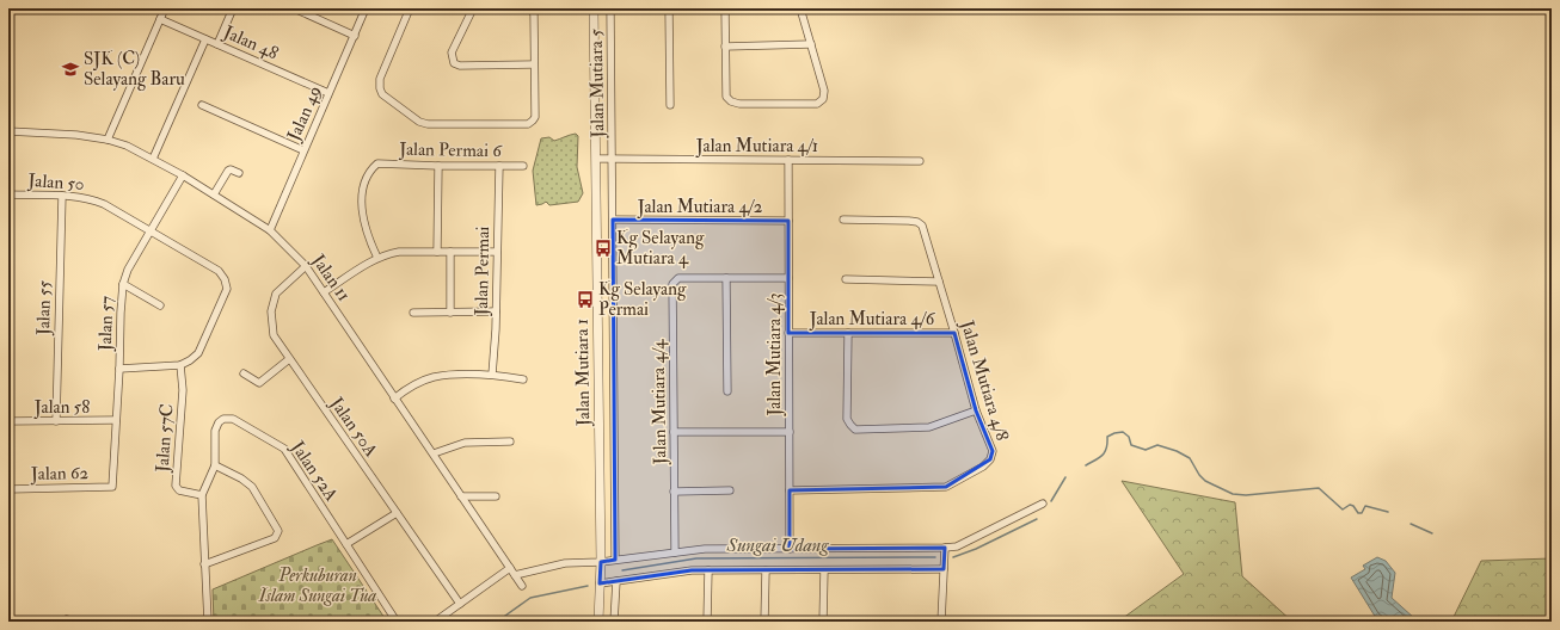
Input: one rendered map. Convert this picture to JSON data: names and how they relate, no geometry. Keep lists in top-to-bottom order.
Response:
{
  "streets": {
    "street": [
      "Jalan 48",
      "Jalan Mutiara 5",
      "Jalan 49",
      "Jalan Mutiara 4/1",
      "Jalan Permai 6",
      "Jalan 50",
      "Jalan Mutiara 4/2",
      "Jalan Permai",
      "Jalan 11",
      "Jalan 55",
      "Jalan Mutiara 4/6",
      "Jalan 57",
      "Jalan Mutiara 4/3",
      "Jalan Mutiara 1",
      "Jalan Mutiara 4/8",
      "Jalan Mutiara 4/4",
      "Jalan 58",
      "Jalan 50A",
      "Jalan 57C",
      "Jalan 52A",
      "Jalan 62"
    ]
  },
  "crossings": [
    ["Jalan 48", "Jalan 49"],
    ["Jalan Mutiara 5", "Jalan Mutiara 4/1"],
    ["Jalan Mutiara 5", "Jalan Mutiara 4/2"],
    ["Jalan 49", "Jalan 11"],
    ["Jalan Mutiara 4/1", "Jalan Mutiara 4/3"],
    ["Jalan Mutiara 4/1", "Jalan Mutiara 1"],
    ["Jalan Permai 6", "Jalan Permai"],
    ["Jalan 50", "Jalan 55"],
    ["Jalan 50", "Jalan 57"],
    ["Jalan 50", "Jalan 57C"],
    ["Jalan Mutiara 4/2", "Jalan Mutiara 4/3"],
    ["Jalan 11", "Jalan 57"],
    ["Jalan 11", "Jalan 50A"],
    ["Jalan 55", "Jalan 58"],
    ["Jalan Mutiara 4/6", "Jalan Mutiara 4/3"],
    ["Jalan Mutiara 4/6", "Jalan Mutiara 4/8"],
    ["Jalan 57", "Jalan 58"],
    ["Jalan 57", "Jalan 62"],
    ["Jalan Mutiara 4/3", "Jalan Mutiara 4/8"],
    ["Jalan Mutiara 4/3", "Jalan Mutiara 4/4"],
    ["Jalan 57C", "Jalan 52A"]
  ],
  "water": ["Sungai Udang"],
  "parks": ["Perkuburan Islam Sungai Tua"],
  "places": {
    "school or university": ["SJK (C) Selayang Baru"],
    "bus stop": ["Kg Selayang Mutiara 4", "Kg Selayang Permai"]
  }
}
